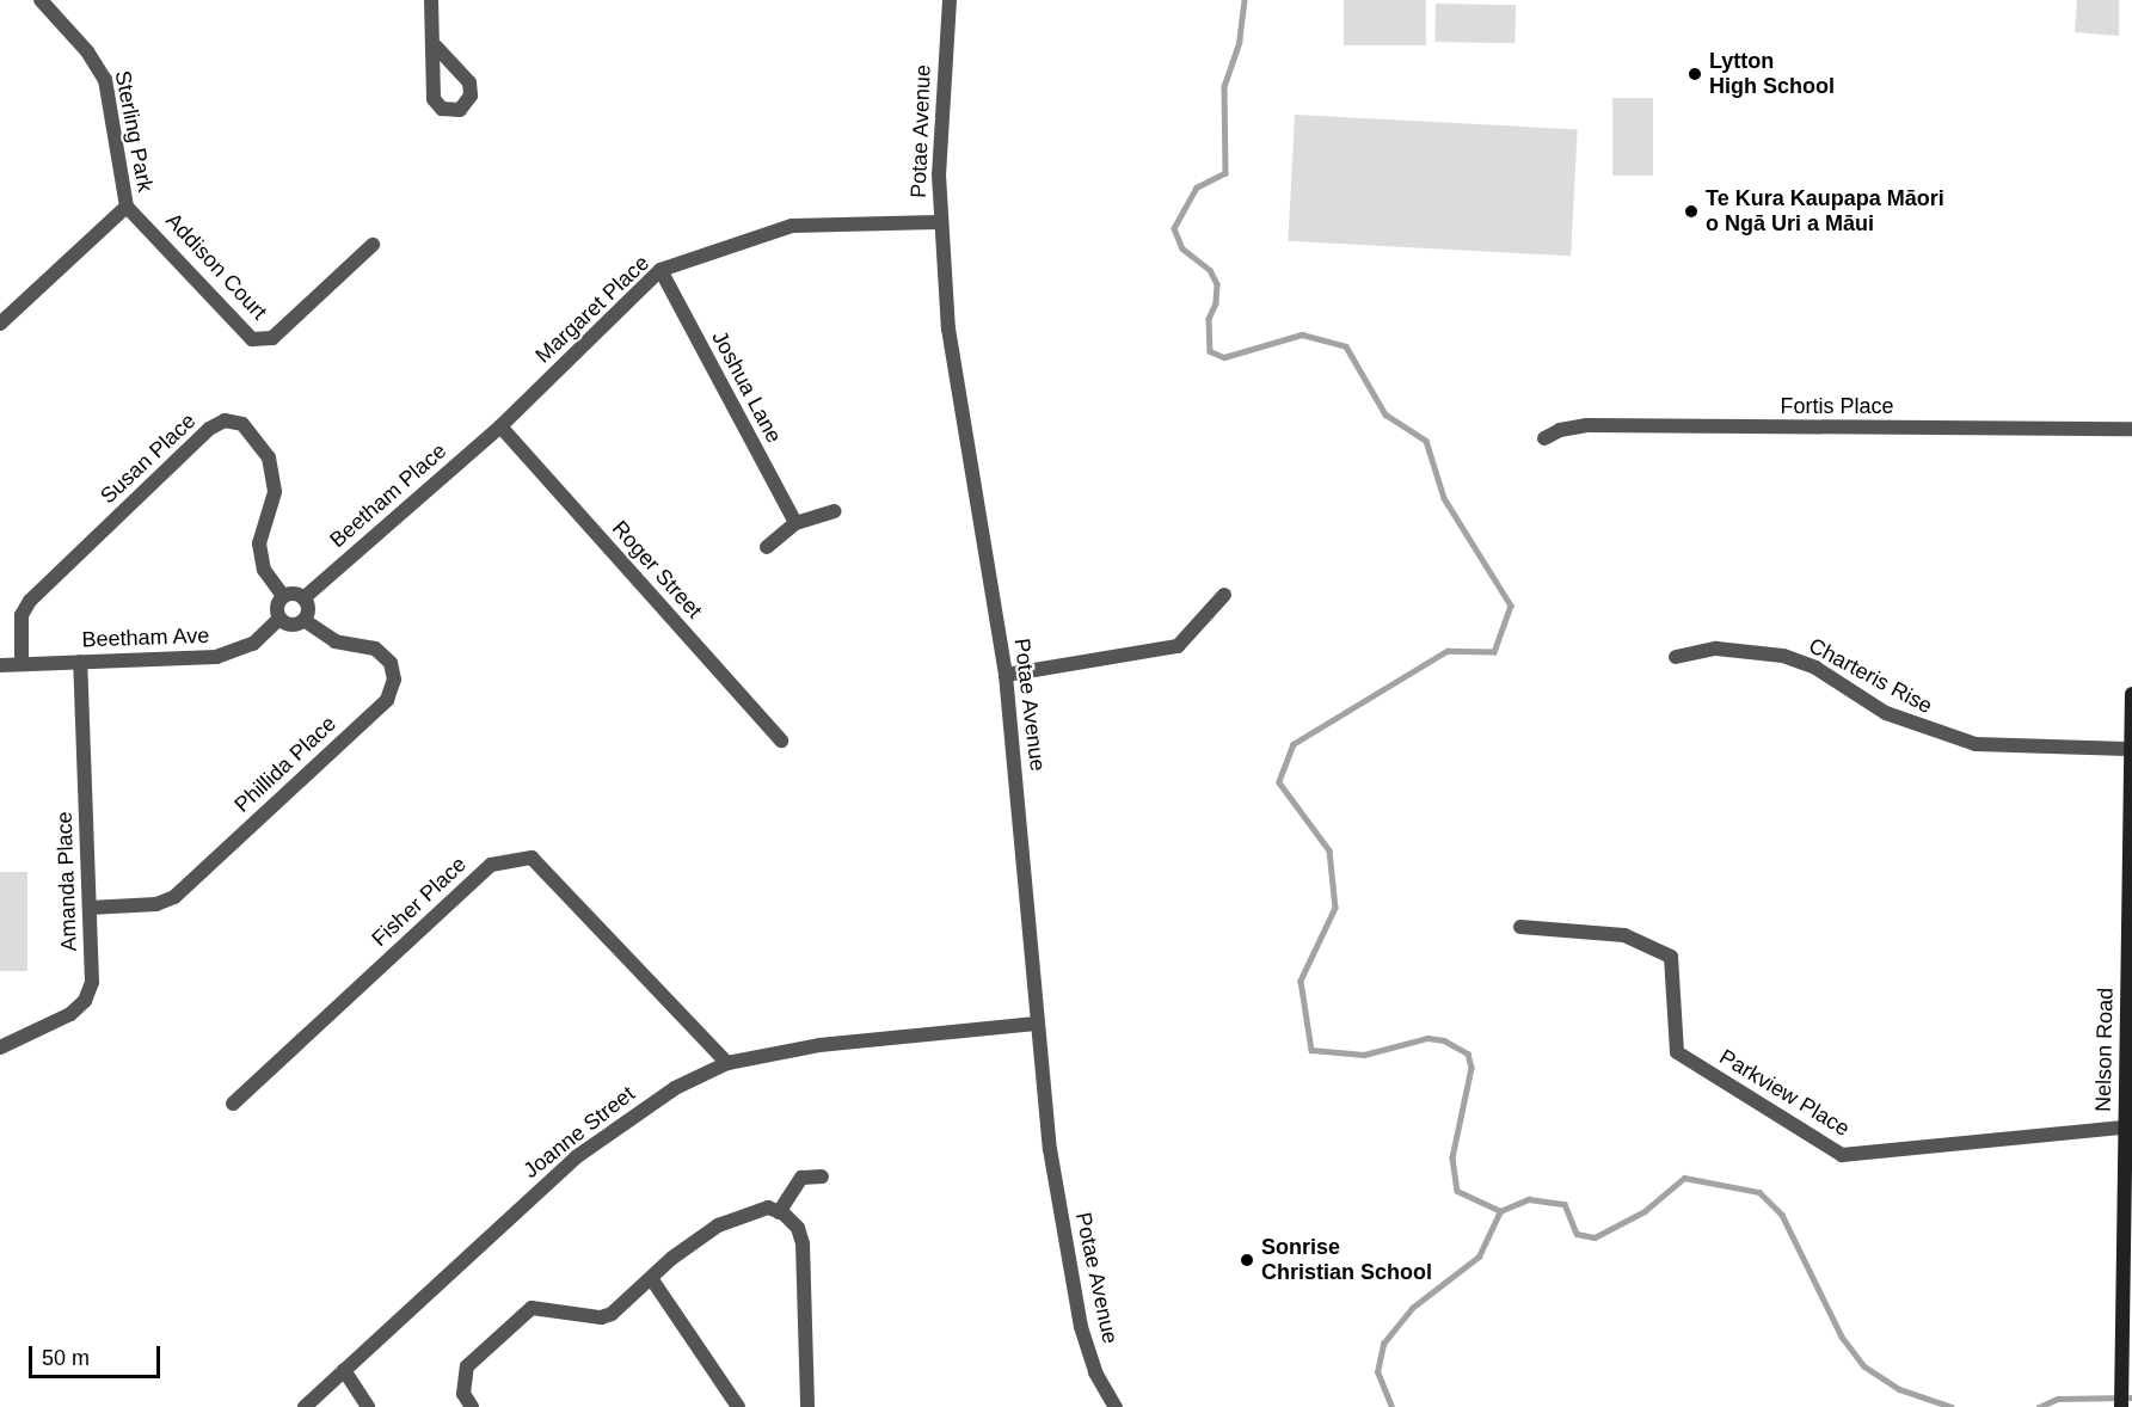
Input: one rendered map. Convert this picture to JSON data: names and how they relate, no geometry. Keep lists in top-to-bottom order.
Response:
{
  "streets": {
    "street": [
      "Sterling Park",
      "Potae Avenue",
      "Addison Court",
      "Margaret Place",
      "Joshua Lane",
      "Fortis Place",
      "Susan Place",
      "Beetham Place",
      "Roger Street",
      "Beetham Ave",
      "Charteris Rise",
      "Phillida Place",
      "Amanda Place",
      "Fisher Place",
      "Nelson Road",
      "Parkview Place",
      "Joanne Street"
    ]
  },
  "crossings": [
    ["Sterling Park", "Addison Court"],
    ["Potae Avenue", "Margaret Place"],
    ["Potae Avenue", "Joanne Street"],
    ["Margaret Place", "Joshua Lane"],
    ["Margaret Place", "Beetham Place"],
    ["Margaret Place", "Roger Street"],
    ["Susan Place", "Beetham Place"],
    ["Susan Place", "Beetham Ave"],
    ["Susan Place", "Phillida Place"],
    ["Beetham Place", "Roger Street"],
    ["Beetham Place", "Beetham Ave"],
    ["Beetham Place", "Phillida Place"],
    ["Beetham Ave", "Phillida Place"],
    ["Beetham Ave", "Amanda Place"],
    ["Charteris Rise", "Nelson Road"],
    ["Phillida Place", "Amanda Place"],
    ["Fisher Place", "Joanne Street"],
    ["Nelson Road", "Parkview Place"]
  ],
  "places": ["Lytton High School", "Te Kura Kaupapa Māori o Ngā Uri a Māui", "Sonrise Christian School"],
  "scale_bar": "50 m"
}
